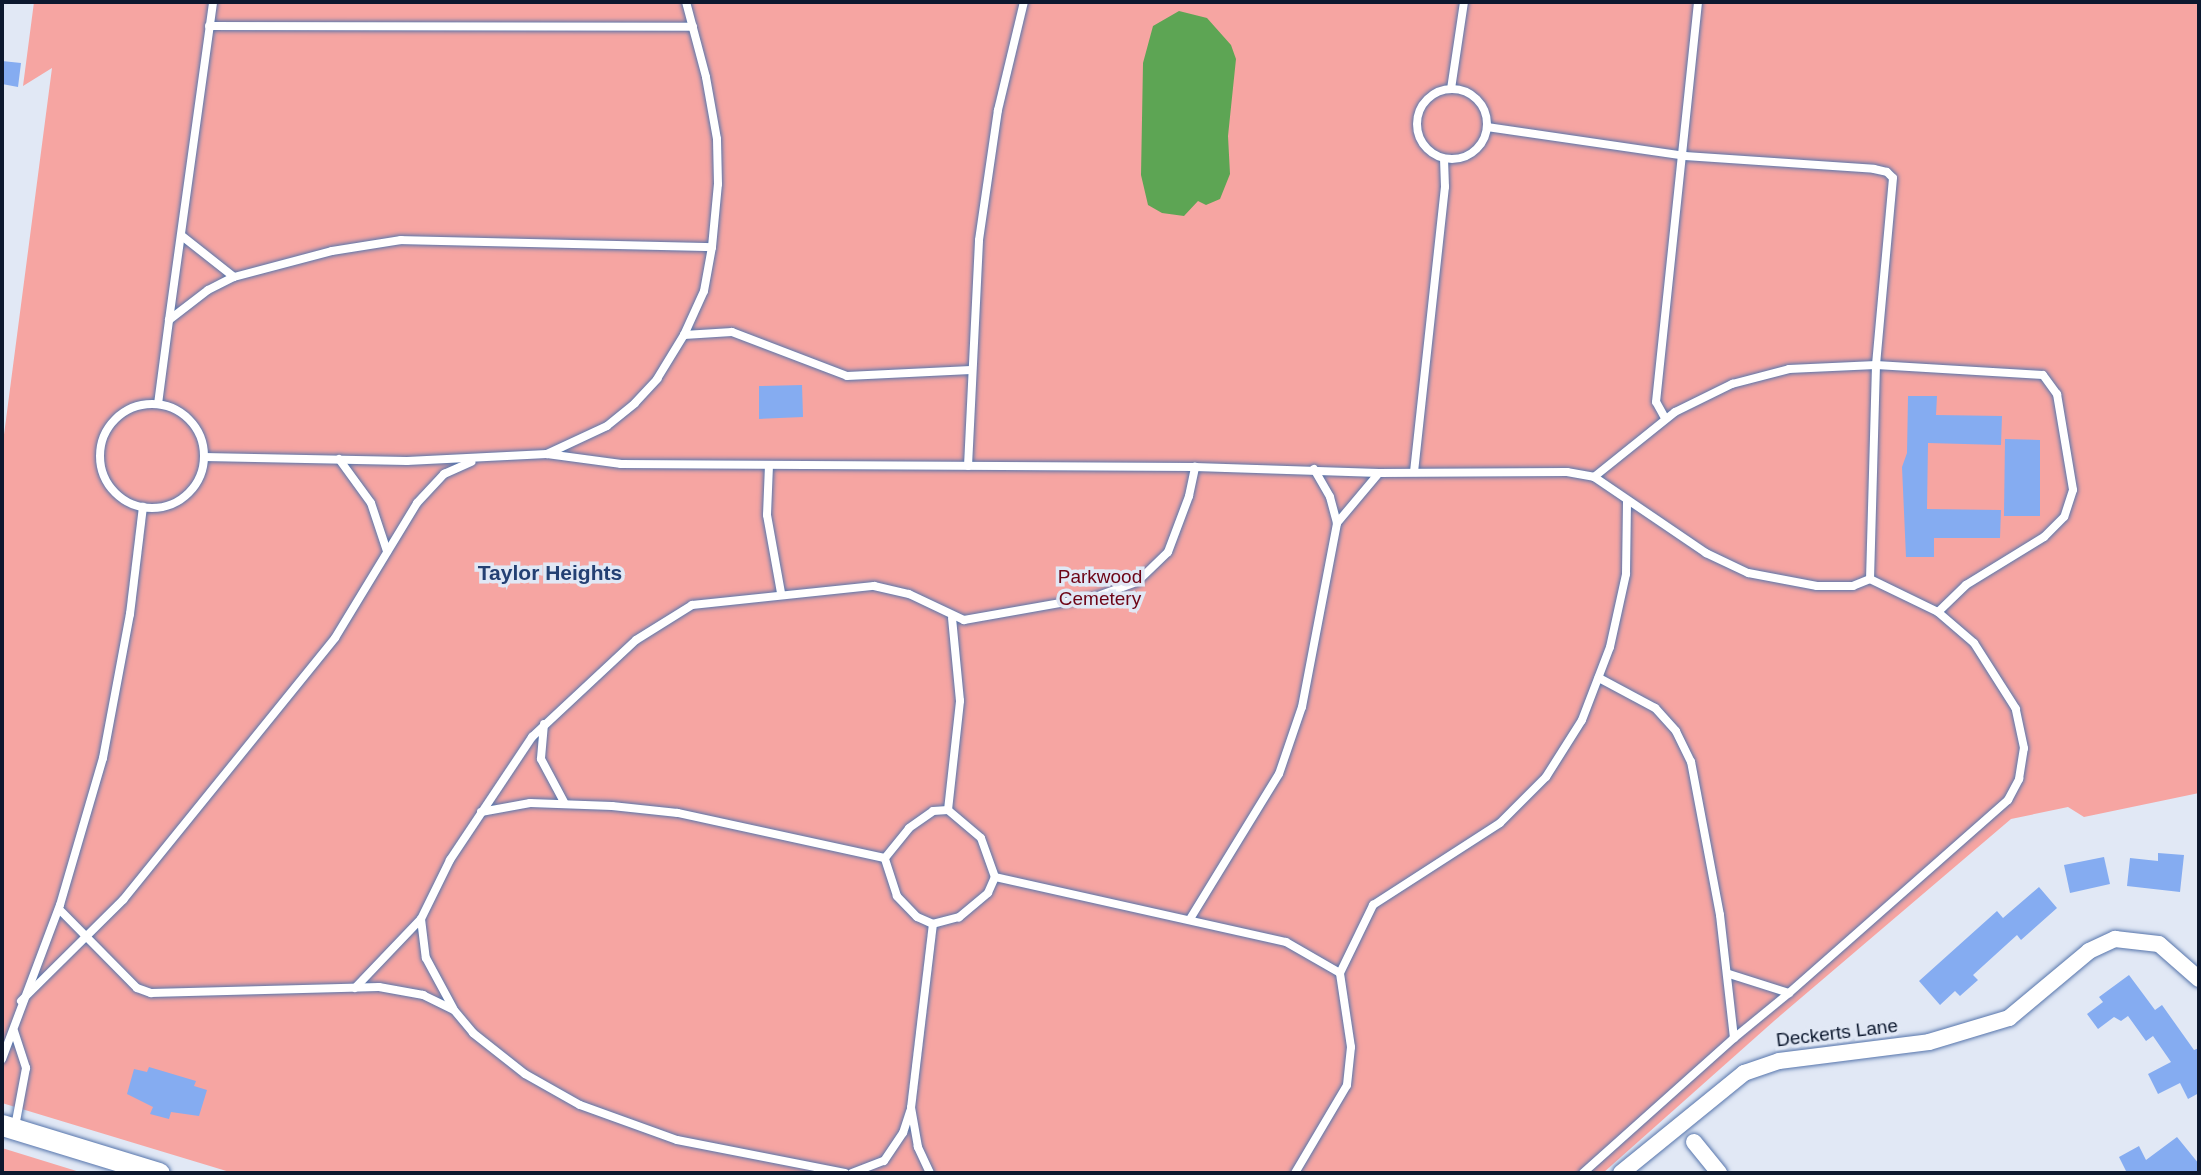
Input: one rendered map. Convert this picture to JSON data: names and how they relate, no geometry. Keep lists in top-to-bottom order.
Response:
{
  "streets": {
    "street": ["Deckerts Lane"]
  },
  "districts": ["Taylor Heights"],
  "parks": ["Parkwood Cemetery"]
}
